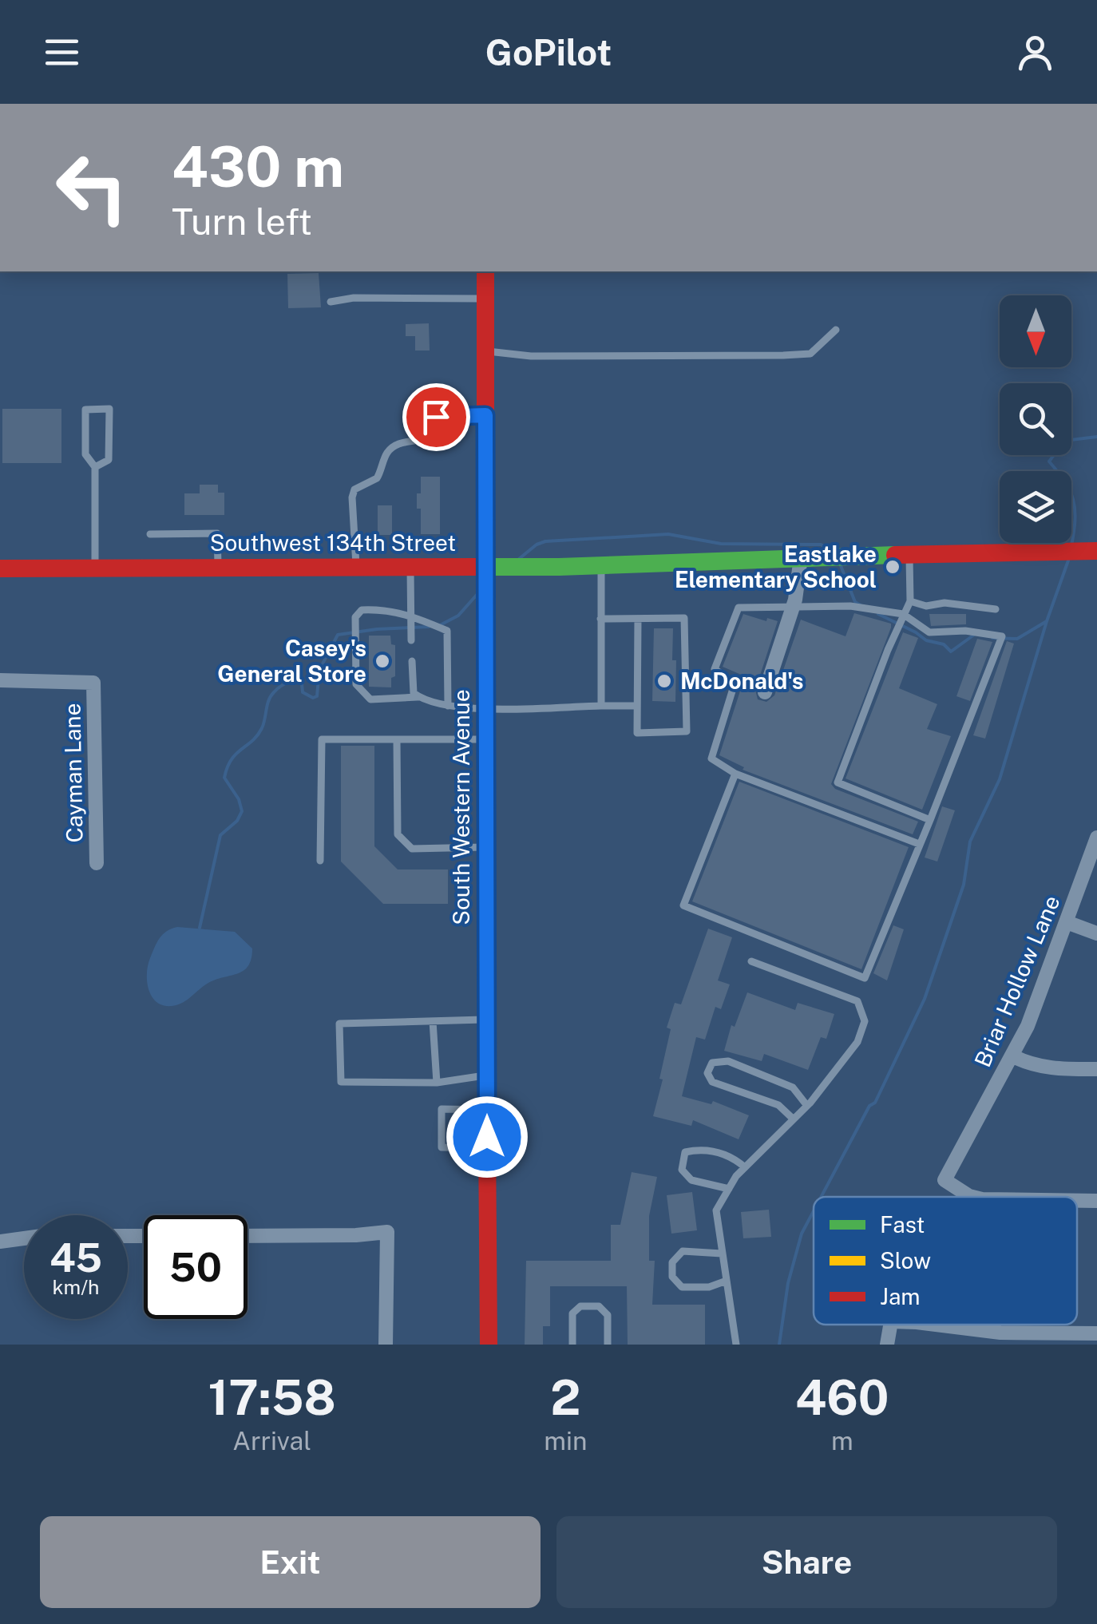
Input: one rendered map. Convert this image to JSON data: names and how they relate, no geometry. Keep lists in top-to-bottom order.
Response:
{
  "streets": {
    "main road": ["Southwest 134th Street", "South Western Avenue"],
    "street": ["Cayman Lane", "Briar Hollow Lane"]
  },
  "crossings": [
    ["Southwest 134th Street", "South Western Avenue"]
  ],
  "places": ["Eastlake Elementary School", "Casey's General Store", "McDonald's"],
  "legend": ["Fast", "Slow", "Jam"],
  "north": "bottom",
  "page": {
    "header": "GoPilot",
    "turn": ["430 m", "Turn left"],
    "speed": "45 km/h",
    "limit": "50",
    "eta": [
      "17:58",
      "Arrival",
      "2",
      "min",
      "460",
      "m"
    ],
    "buttons": ["Exit", "Share"]
  }
}
